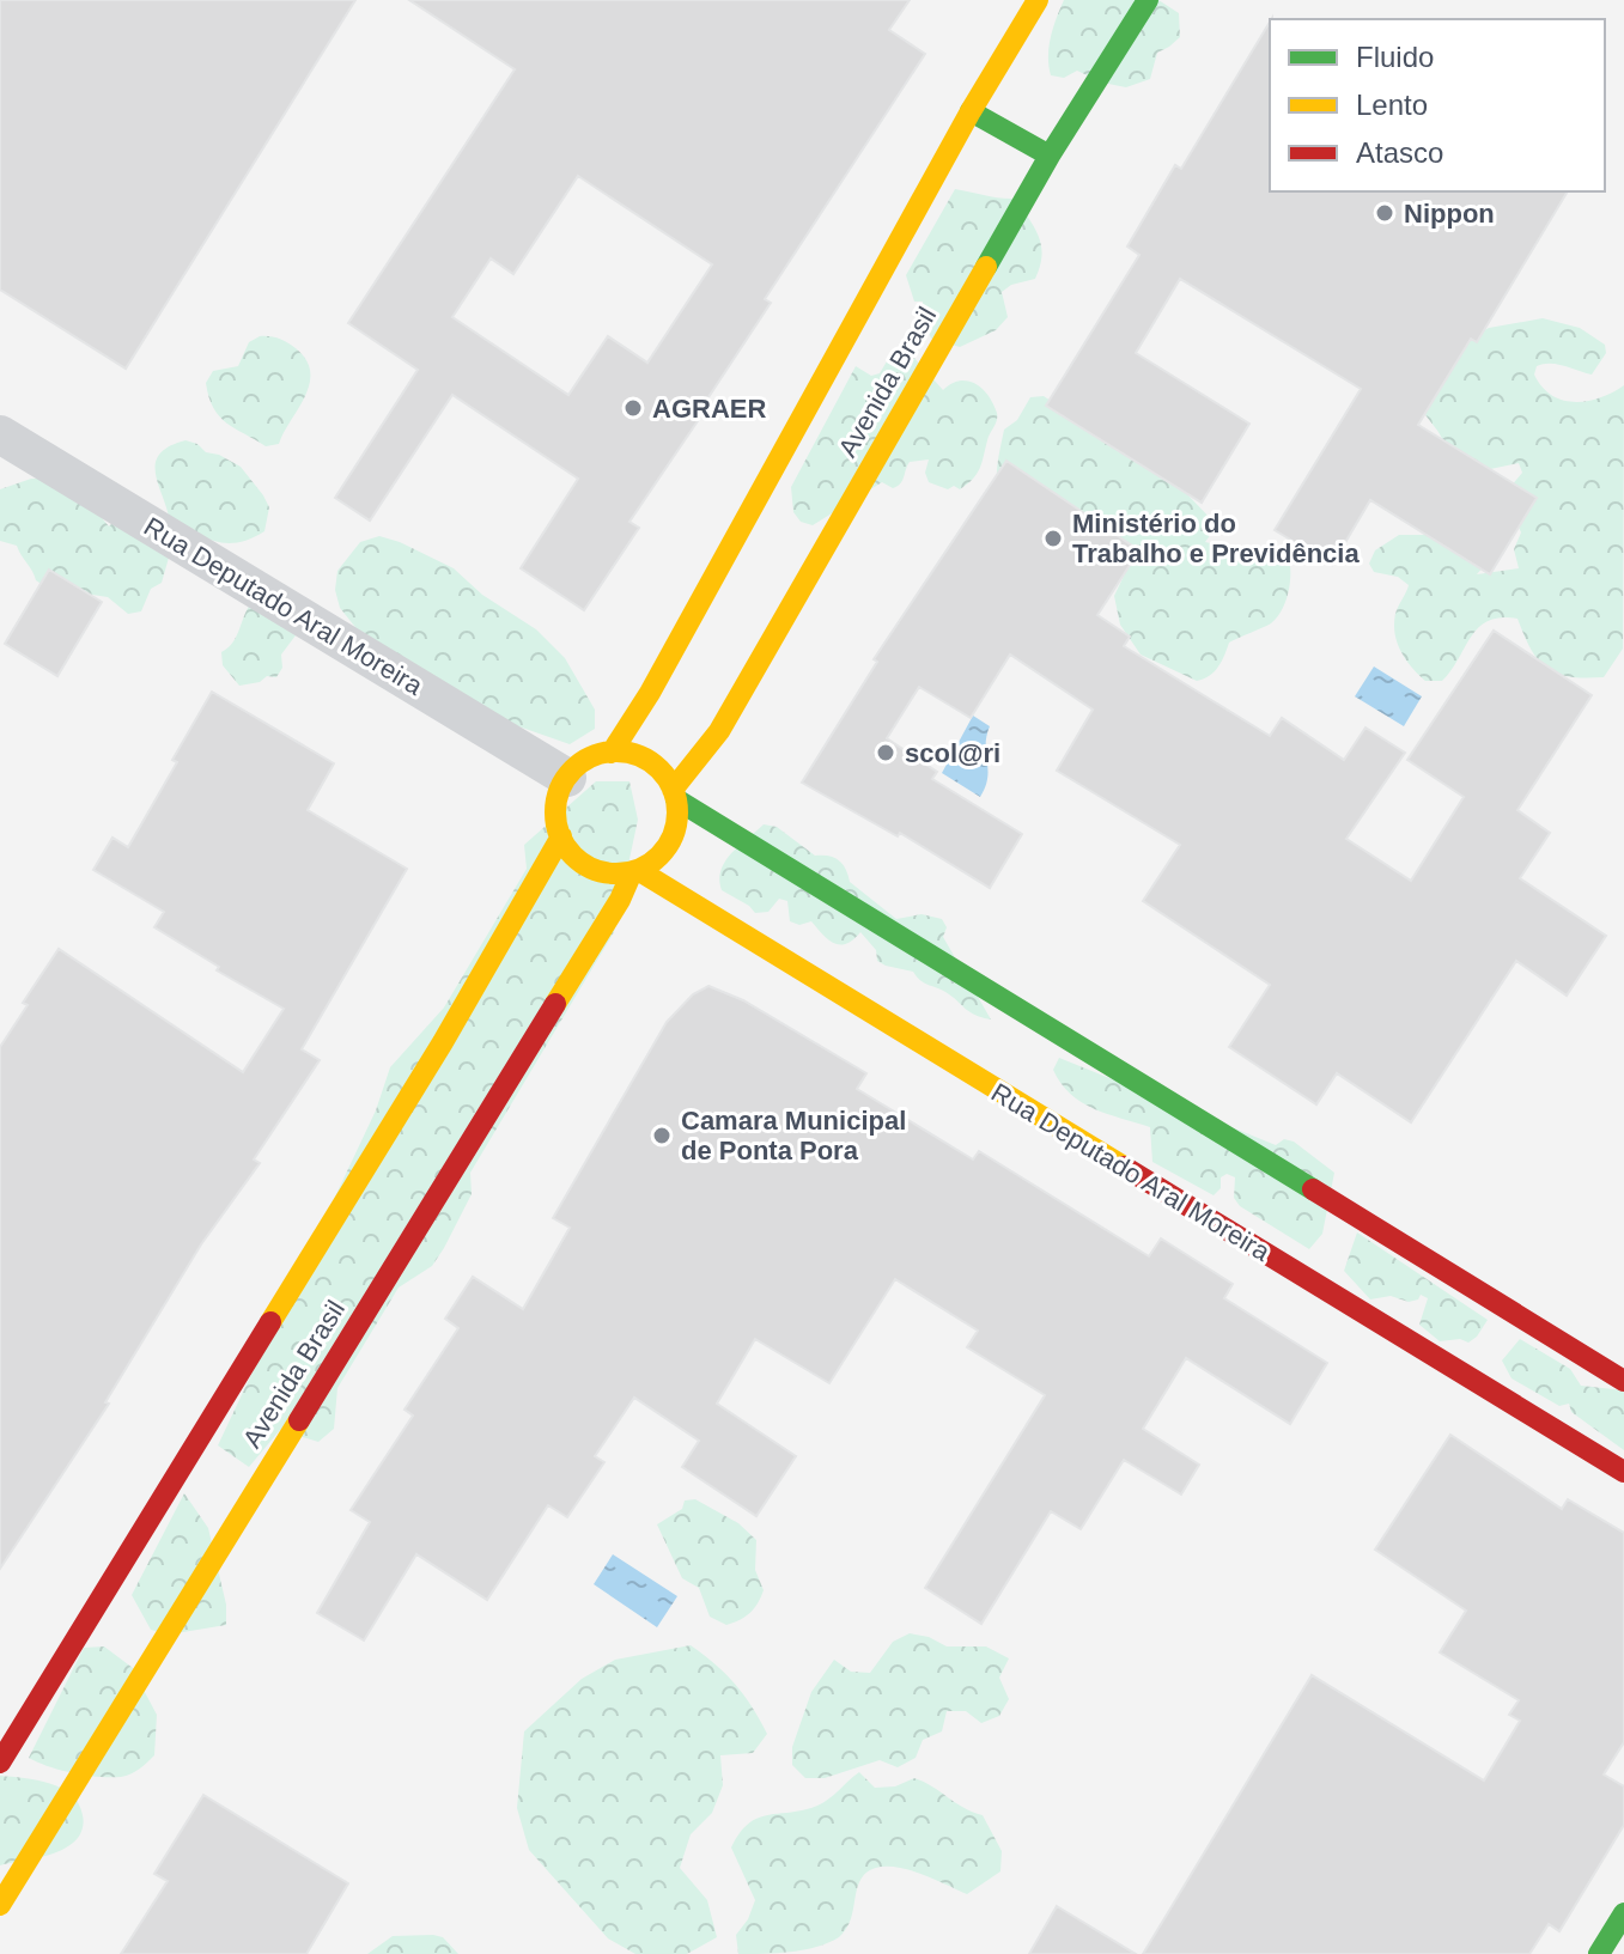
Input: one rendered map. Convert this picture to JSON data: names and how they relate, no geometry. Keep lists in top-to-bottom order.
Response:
{
  "streets": {
    "main road": ["Avenida Brasil", "Rua Deputado Aral Moreira"]
  },
  "crossings": [
    ["Avenida Brasil", "Rua Deputado Aral Moreira"]
  ],
  "places": [
    "Nippon",
    "AGRAER",
    "Ministério do Trabalho e Previdência",
    "scol@ri",
    "Camara Municipal de Ponta Pora"
  ],
  "legend": ["Fluido", "Lento", "Atasco"]
}
